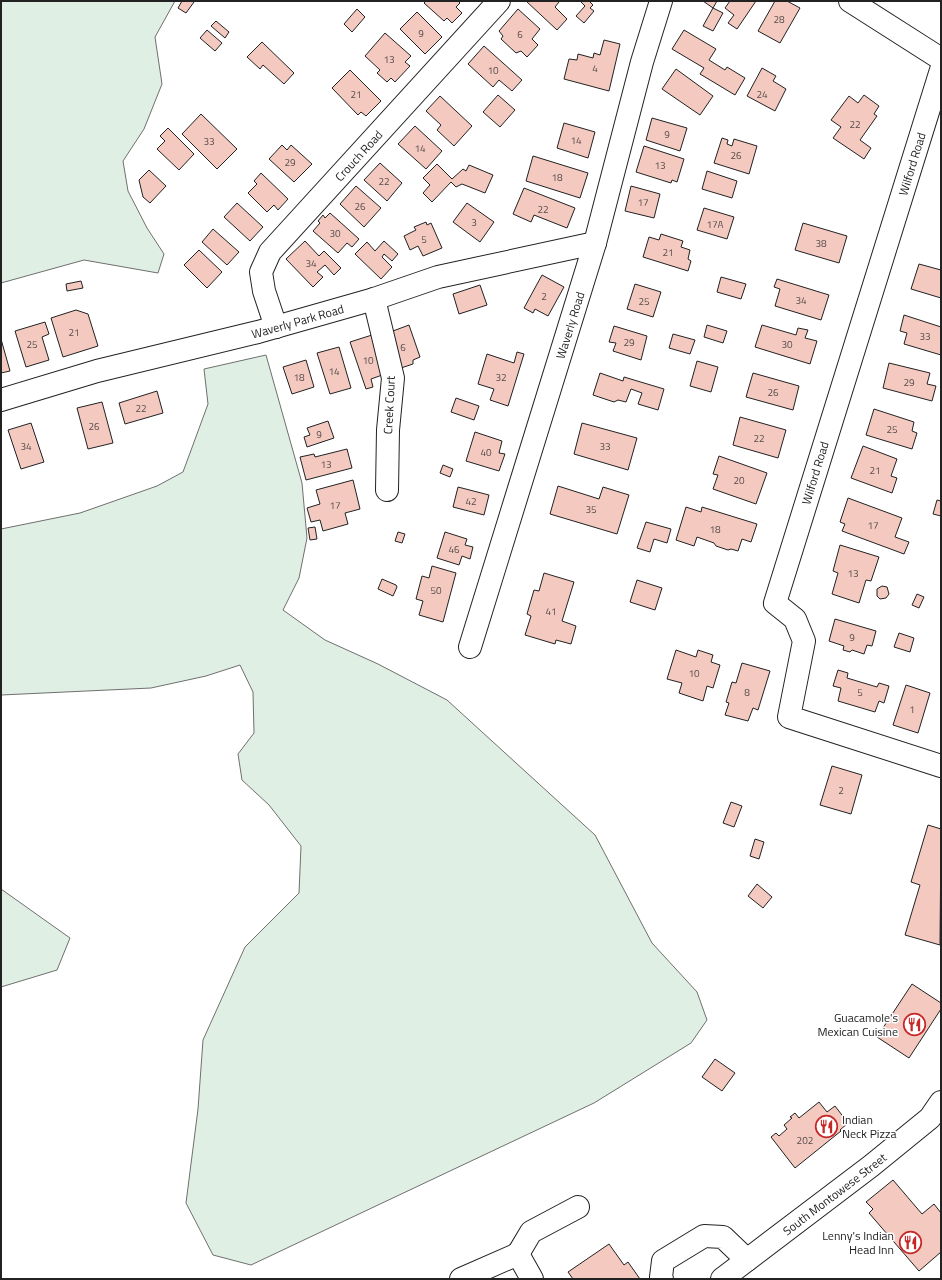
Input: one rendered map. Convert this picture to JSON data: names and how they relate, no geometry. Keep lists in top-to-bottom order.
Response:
{
  "streets": {
    "street": [
      "Crouch Road",
      "Wilford Road",
      "Waverly Park Road",
      "Waverly Road",
      "Creek Court",
      "South Montowese Street"
    ]
  },
  "crossings": [
    ["Crouch Road", "Waverly Park Road"],
    ["Waverly Park Road", "Waverly Road"],
    ["Waverly Park Road", "Creek Court"]
  ],
  "places": {
    "restaurant": ["Guacamole's Mexican Cuisine", "Indian Neck Pizza", "Lenny's Indian Head Inn"]
  },
  "house_numbers": [
    "28",
    "9",
    "6",
    "13",
    "4",
    "10",
    "21",
    "24",
    "22",
    "9",
    "14",
    "33",
    "14",
    "26",
    "29",
    "13",
    "18",
    "22",
    "17",
    "26",
    "22",
    "3",
    "17A",
    "30",
    "5",
    "38",
    "21",
    "34",
    "2",
    "34",
    "25",
    "21",
    "33",
    "29",
    "25",
    "30",
    "6",
    "10",
    "14",
    "18",
    "32",
    "29",
    "26",
    "22",
    "26",
    "25",
    "9",
    "22",
    "34",
    "33",
    "40",
    "13",
    "21",
    "20",
    "42",
    "17",
    "35",
    "17",
    "18",
    "46",
    "13",
    "50",
    "41",
    "9",
    "10",
    "8",
    "5",
    "1",
    "2",
    "202"
  ]
}
